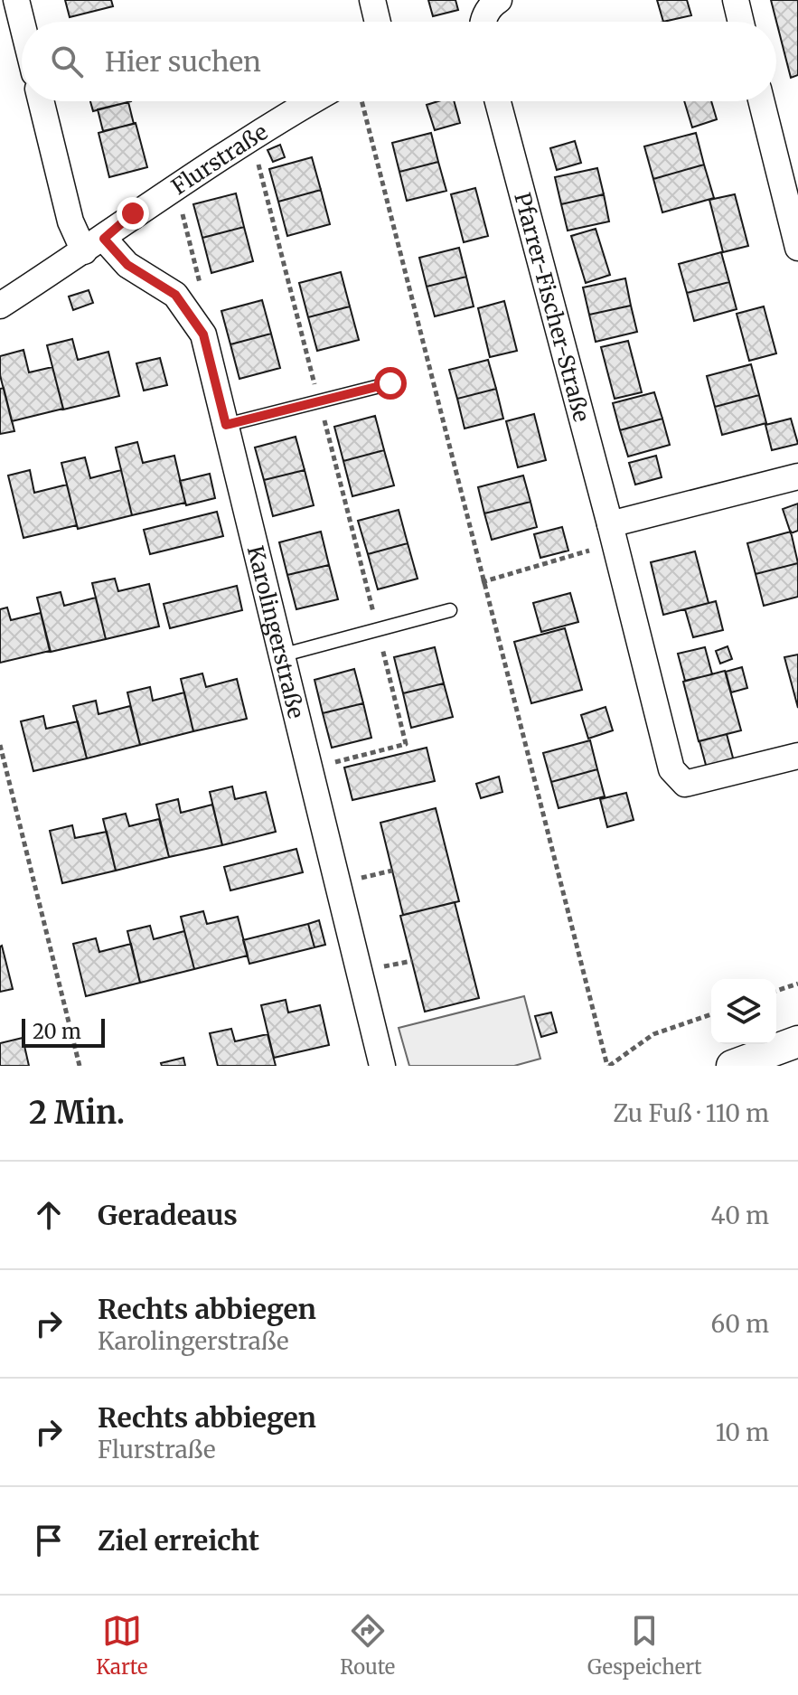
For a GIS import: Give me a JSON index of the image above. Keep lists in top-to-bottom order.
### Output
{
  "streets": {
    "street": ["Flurstraße", "Pfarrer-Fischer-Straße", "Karolingerstraße"]
  },
  "crossings": [
    ["Flurstraße", "Karolingerstraße"]
  ],
  "scale_bar": "20 m",
  "page": {
    "search": "Hier suchen",
    "scale": "20 m",
    "heading": ["2 Min.", "Zu Fuß · 110 m"],
    "list": [
      ["Geradeaus", "40 m"],
      ["Rechts abbiegen", "Karolingerstraße", "60 m"],
      ["Rechts abbiegen", "Flurstraße", "10 m"],
      "Ziel erreicht"
    ],
    "nav": ["Karte", "Route", "Gespeichert"]
  }
}
